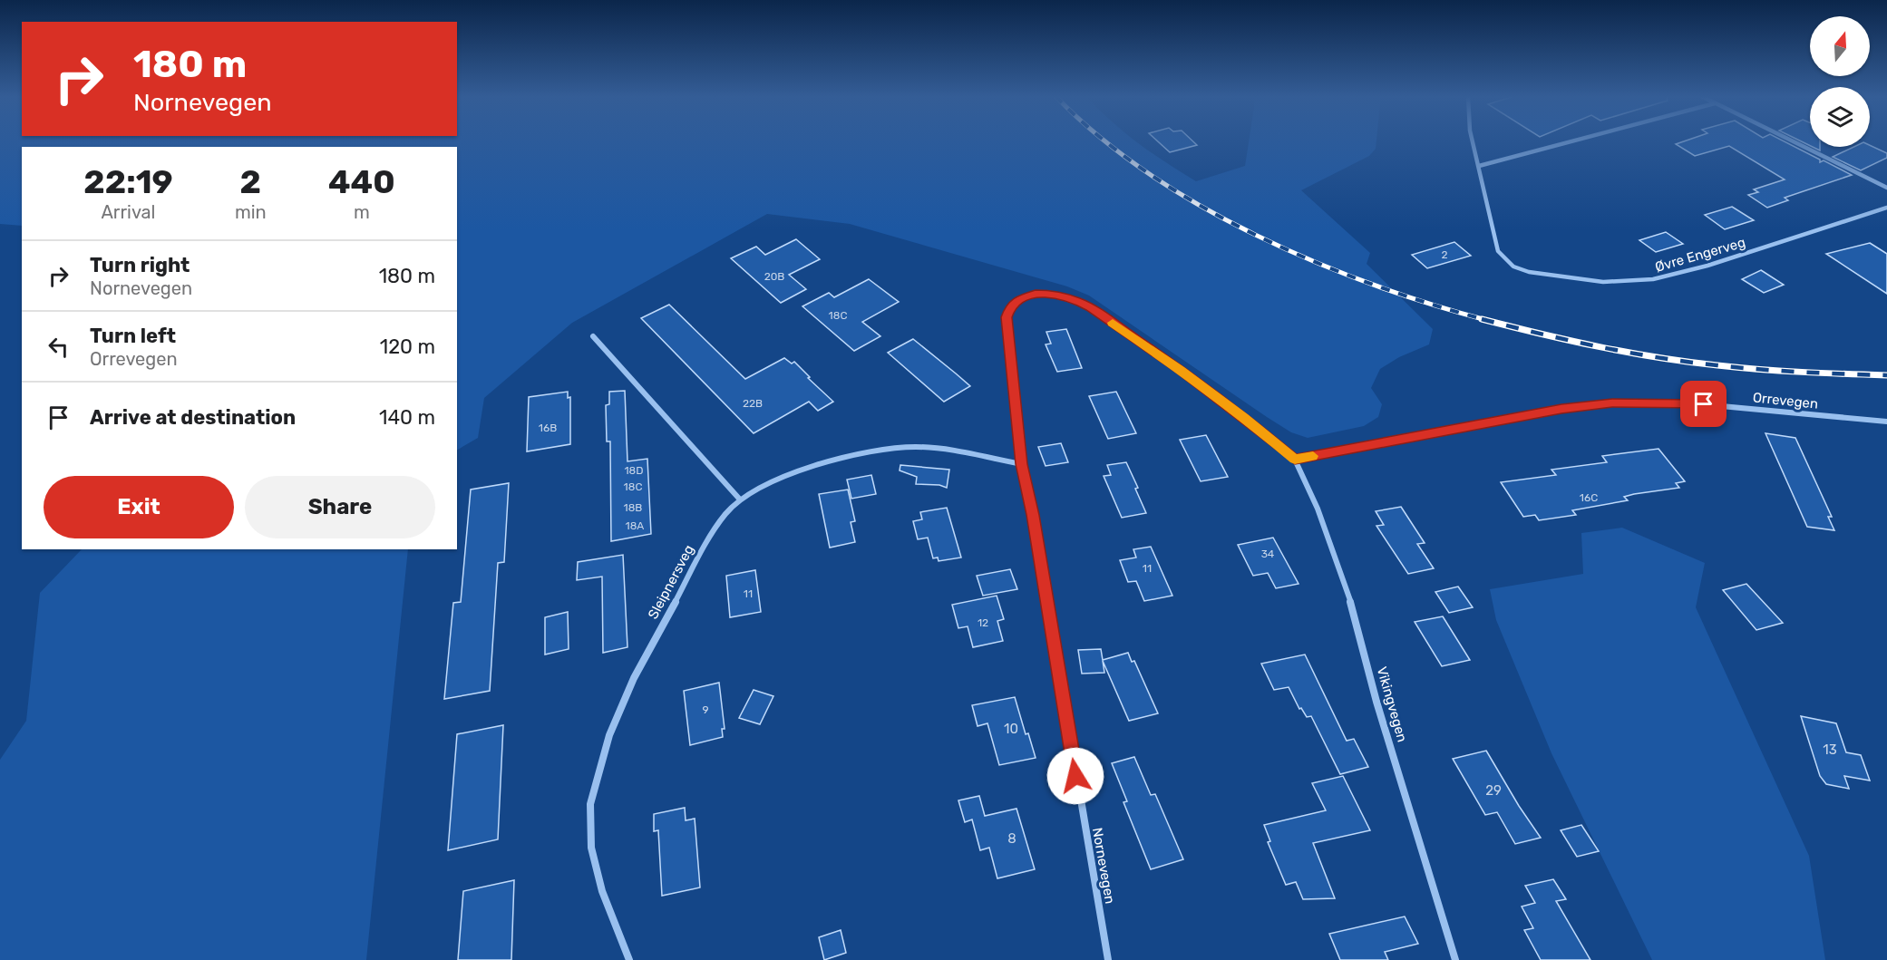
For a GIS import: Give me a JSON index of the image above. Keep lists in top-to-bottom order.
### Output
{
  "streets": {
    "street": [
      "Øvre Engerveg",
      "Orrevegen",
      "Sleipnersveg",
      "Vikingvegen",
      "Nornevegen"
    ]
  },
  "crossings": [
    ["Orrevegen", "Vikingvegen"],
    ["Orrevegen", "Nornevegen"],
    ["Sleipnersveg", "Nornevegen"],
    ["Vikingvegen", "Nornevegen"]
  ],
  "house_numbers": [
    "2",
    "20B",
    "18C",
    "22B",
    "16B",
    "18D",
    "18C",
    "16C",
    "18B",
    "18A",
    "34",
    "11",
    "11",
    "12",
    "9",
    "10",
    "13",
    "29",
    "8"
  ],
  "north": "top",
  "page": {
    "turn": ["180 m", "Nornevegen"],
    "eta": [
      "22:19",
      "Arrival",
      "2",
      "min",
      "440",
      "m"
    ],
    "list": [
      {
        "name": "Turn right",
        "note": "Nornevegen",
        "value": "180 m"
      },
      {
        "name": "Turn left",
        "note": "Orrevegen",
        "value": "120 m"
      },
      {
        "name": "Arrive at destination",
        "value": "140 m"
      }
    ],
    "buttons": ["Exit", "Share"]
  }
}
